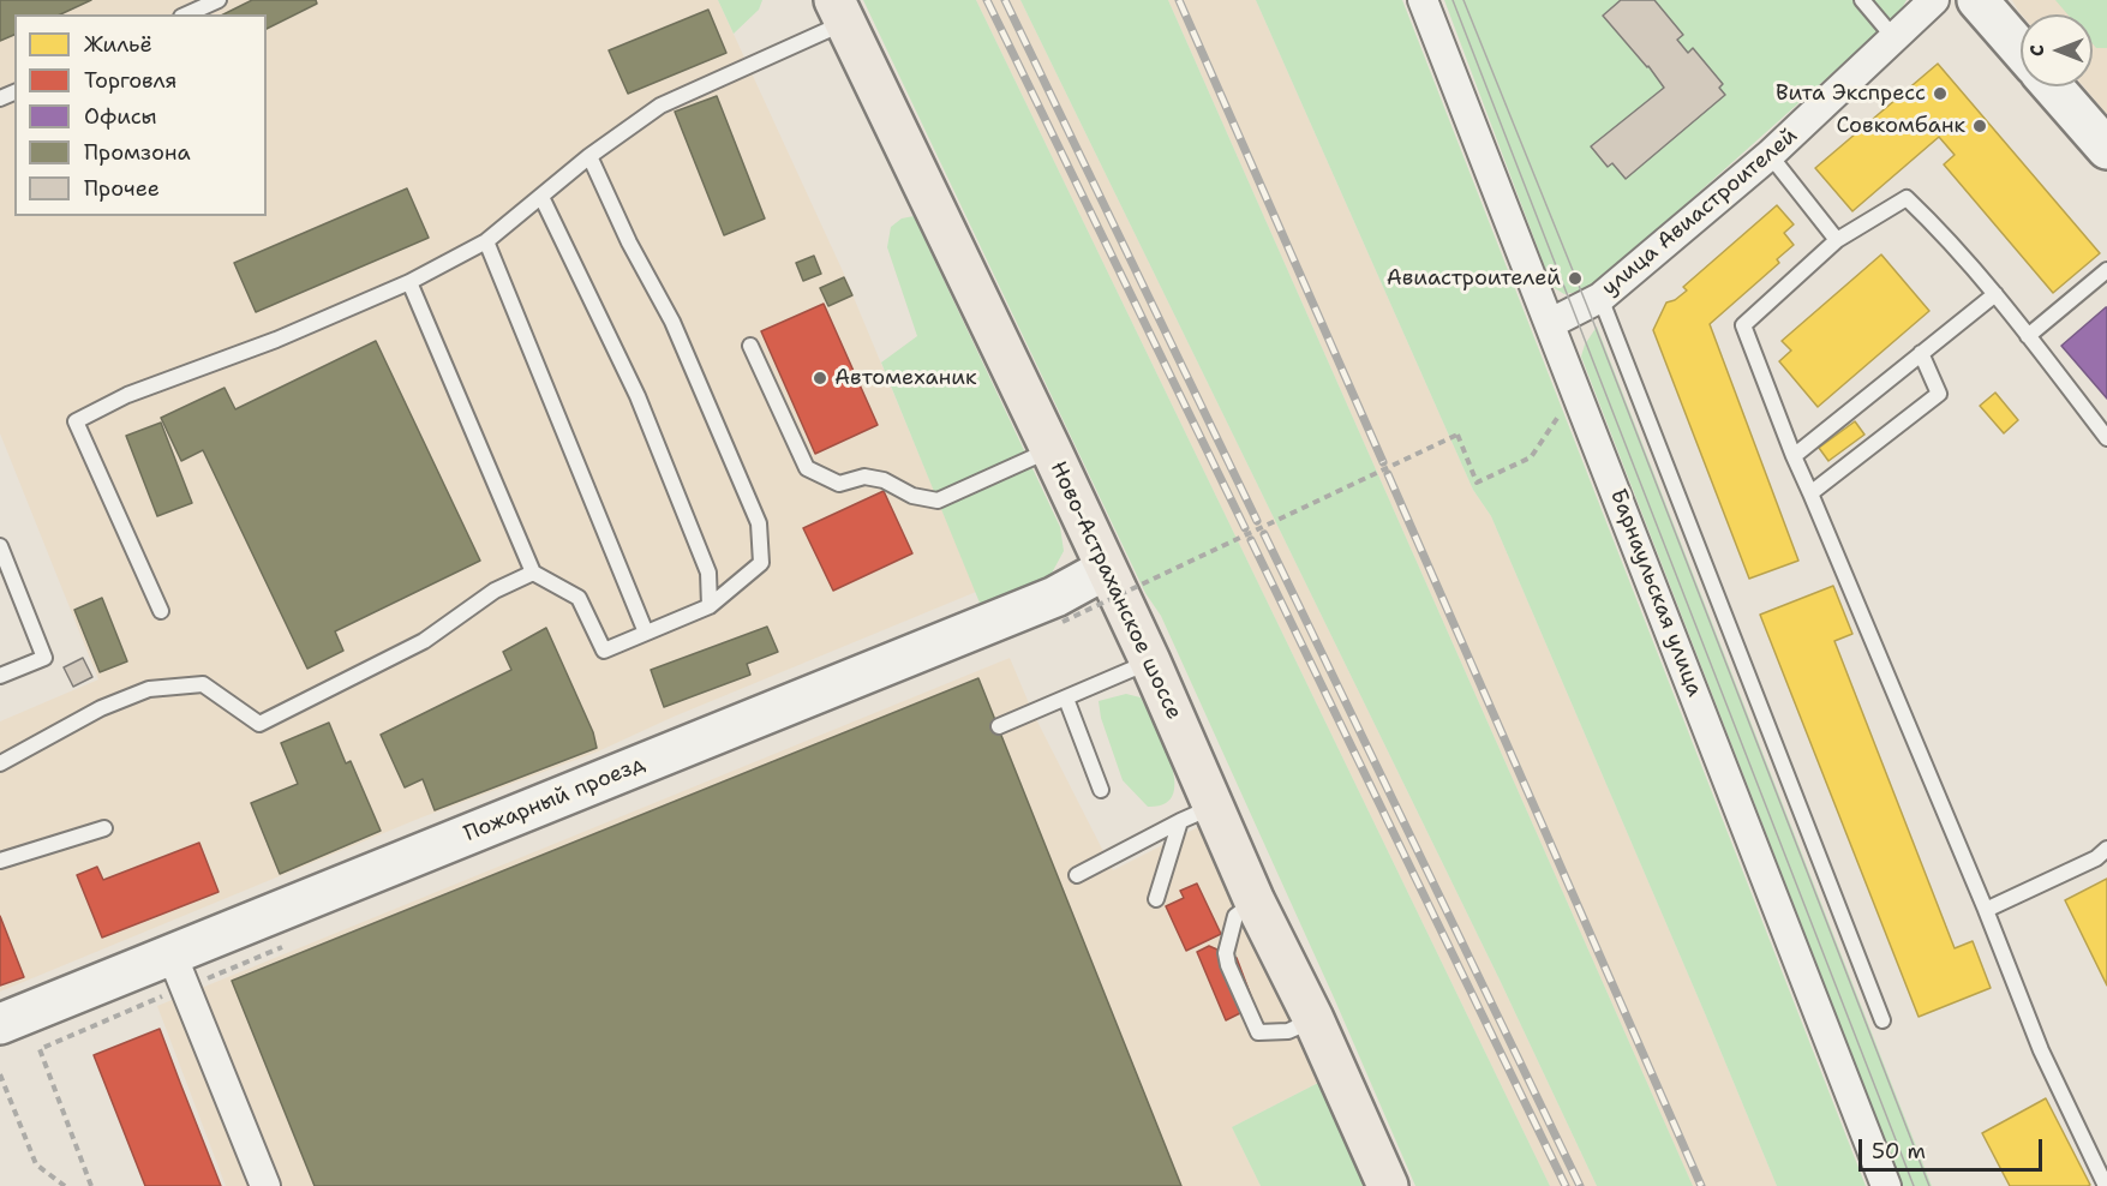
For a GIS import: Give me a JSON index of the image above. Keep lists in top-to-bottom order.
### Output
{
  "streets": {
    "main road": ["Ново-Астраханское шоссе"],
    "street": ["улица Авиастроителей", "Барнаульская улица", "Пожарный проезд"]
  },
  "crossings": [
    ["улица Авиастроителей", "Барнаульская улица"],
    ["Ново-Астраханское шоссе", "Пожарный проезд"]
  ],
  "places": [
    "Вита Экспресс",
    "Совкомбанк",
    "Авиастроителей",
    "Автомеханик"
  ],
  "legend": [
    "Жильё",
    "Торговля",
    "Офисы",
    "Промзона",
    "Прочее"
  ],
  "scale_bar": "50 m",
  "north": "left"
}
